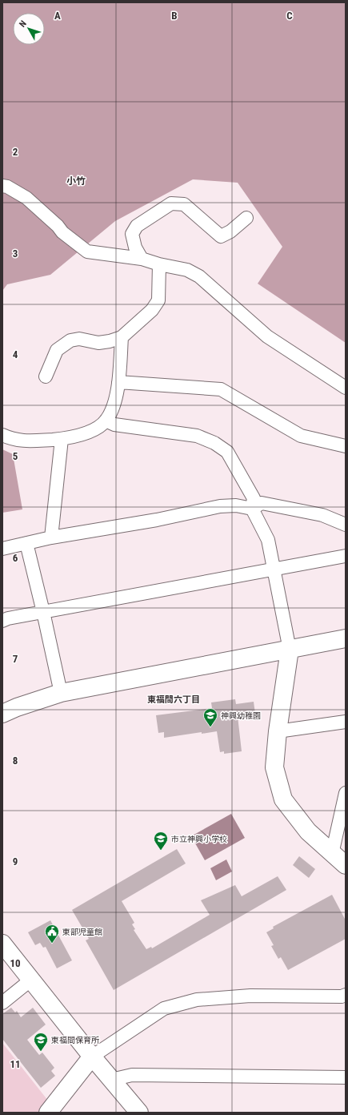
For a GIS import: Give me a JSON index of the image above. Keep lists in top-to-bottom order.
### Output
{
  "districts": ["小竹", "東福間六丁目"],
  "places": {
    "school or university": ["神興幼稚園", "市立神興小学校", "東福間保育所"],
    "public building": ["東部児童館"]
  },
  "north": "top left",
  "grid": {
    "columns": ["A", "B", "C"],
    "rows": [
      "2",
      "3",
      "4",
      "5",
      "6",
      "7",
      "8",
      "9",
      "10",
      "11"
    ]
  }
}
